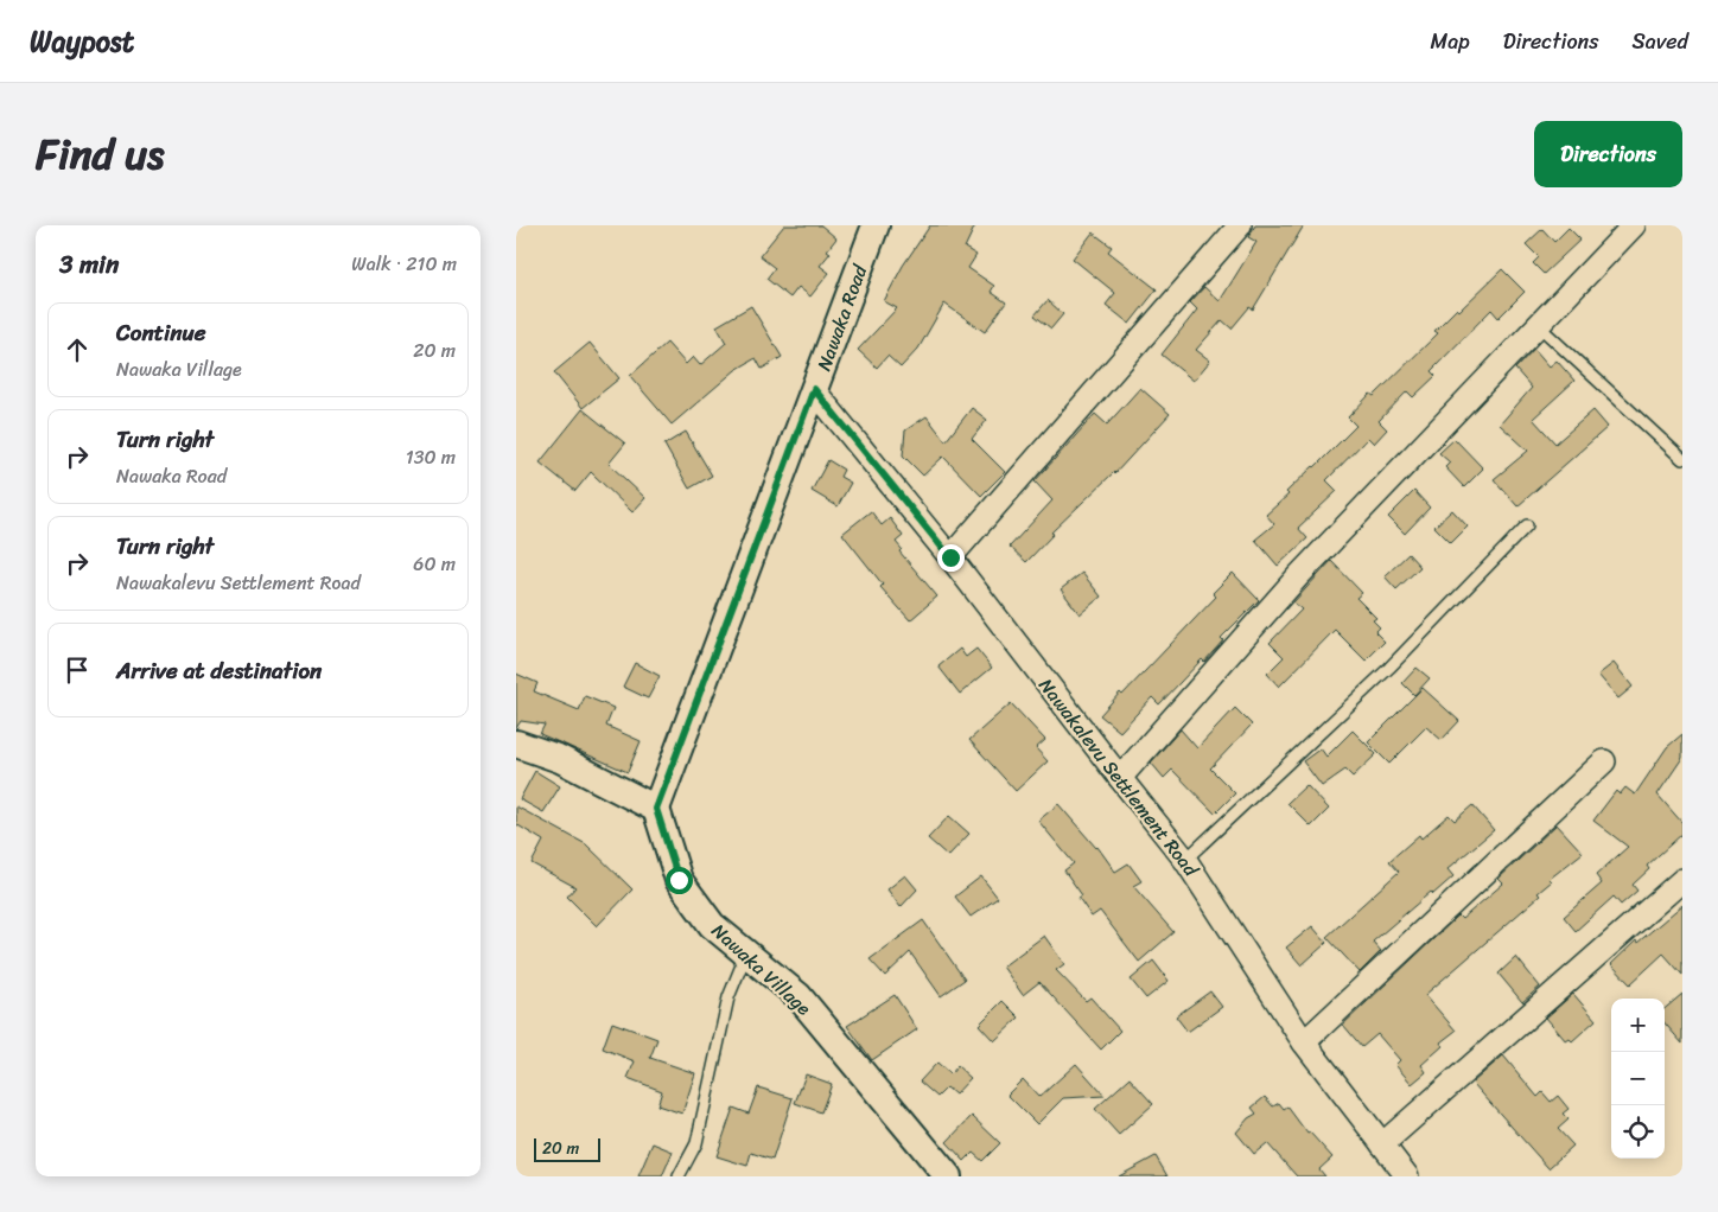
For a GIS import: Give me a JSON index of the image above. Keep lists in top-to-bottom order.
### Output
{
  "streets": {
    "street": ["Nawaka Road", "Nawakalevu Settlement Road", "Nawaka Village"]
  },
  "crossings": [
    ["Nawaka Road", "Nawakalevu Settlement Road"],
    ["Nawaka Road", "Nawaka Village"]
  ],
  "scale_bar": "20 m",
  "page": {
    "header": "Waypost",
    "nav": ["Map", "Directions", "Saved"],
    "title": "Find us",
    "buttons": "Directions",
    "heading": ["3 min", "Walk · 210 m"],
    "list": [
      ["Continue", "Nawaka Village", "20 m"],
      ["Turn right", "Nawaka Road", "130 m"],
      ["Turn right", "Nawakalevu Settlement Road", "60 m"],
      "Arrive at destination"
    ],
    "map_buttons": ["+", "−"],
    "scale": "20 m"
  }
}
